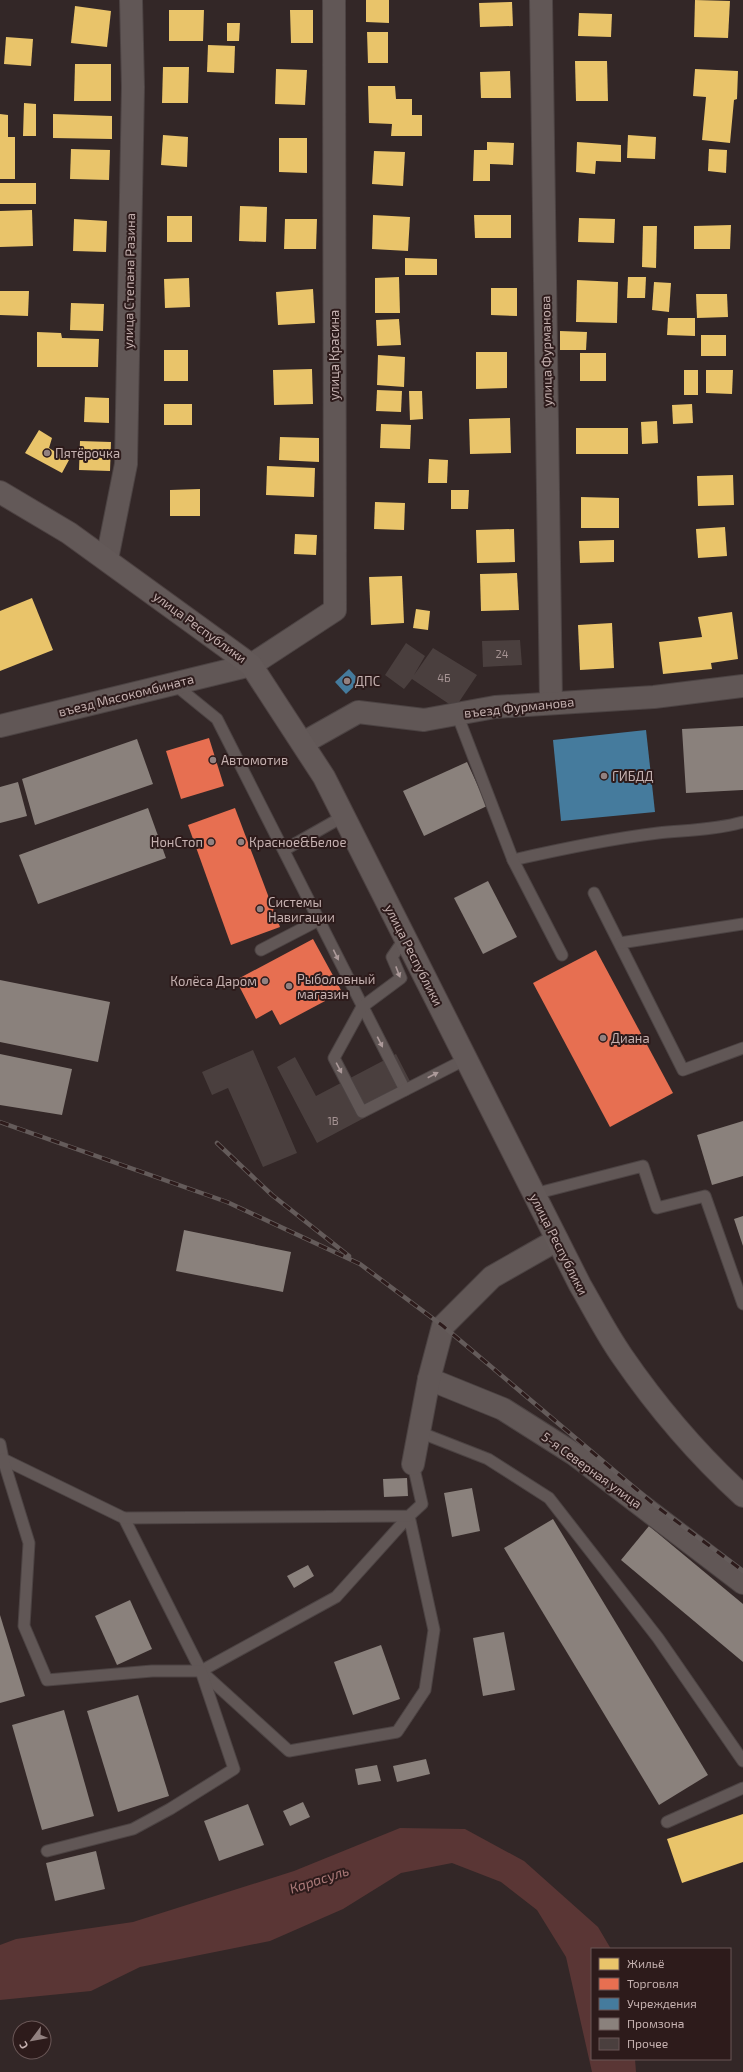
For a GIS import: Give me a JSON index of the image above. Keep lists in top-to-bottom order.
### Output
{
  "streets": {
    "main road": ["улица Республики"],
    "street": [
      "улица Степана Разина",
      "улица Фурманова",
      "улица Красина",
      "въезд Мясокомбината",
      "въезд Фурманова",
      "5-я Северная улица"
    ]
  },
  "crossings": [
    ["улица Степана Разина", "улица Республики"],
    ["улица Фурманова", "въезд Фурманова"],
    ["улица Красина", "улица Республики"],
    ["улица Красина", "въезд Мясокомбината"],
    ["улица Республики", "въезд Мясокомбината"],
    ["улица Республики", "въезд Фурманова"]
  ],
  "water": ["Карасуль"],
  "places": [
    "Пятёрочка",
    "ДПС",
    "Автомотив",
    "ГИБДД",
    "НонСтоп",
    "Красное&Белое",
    "Системы Навигации",
    "Колёса Даром",
    "Рыболовный магазин",
    "Диана"
  ],
  "house_numbers": ["24", "4Б", "1В"],
  "legend": [
    "Жильё",
    "Торговля",
    "Учреждения",
    "Промзона",
    "Прочее"
  ],
  "north": "bottom left"
}
